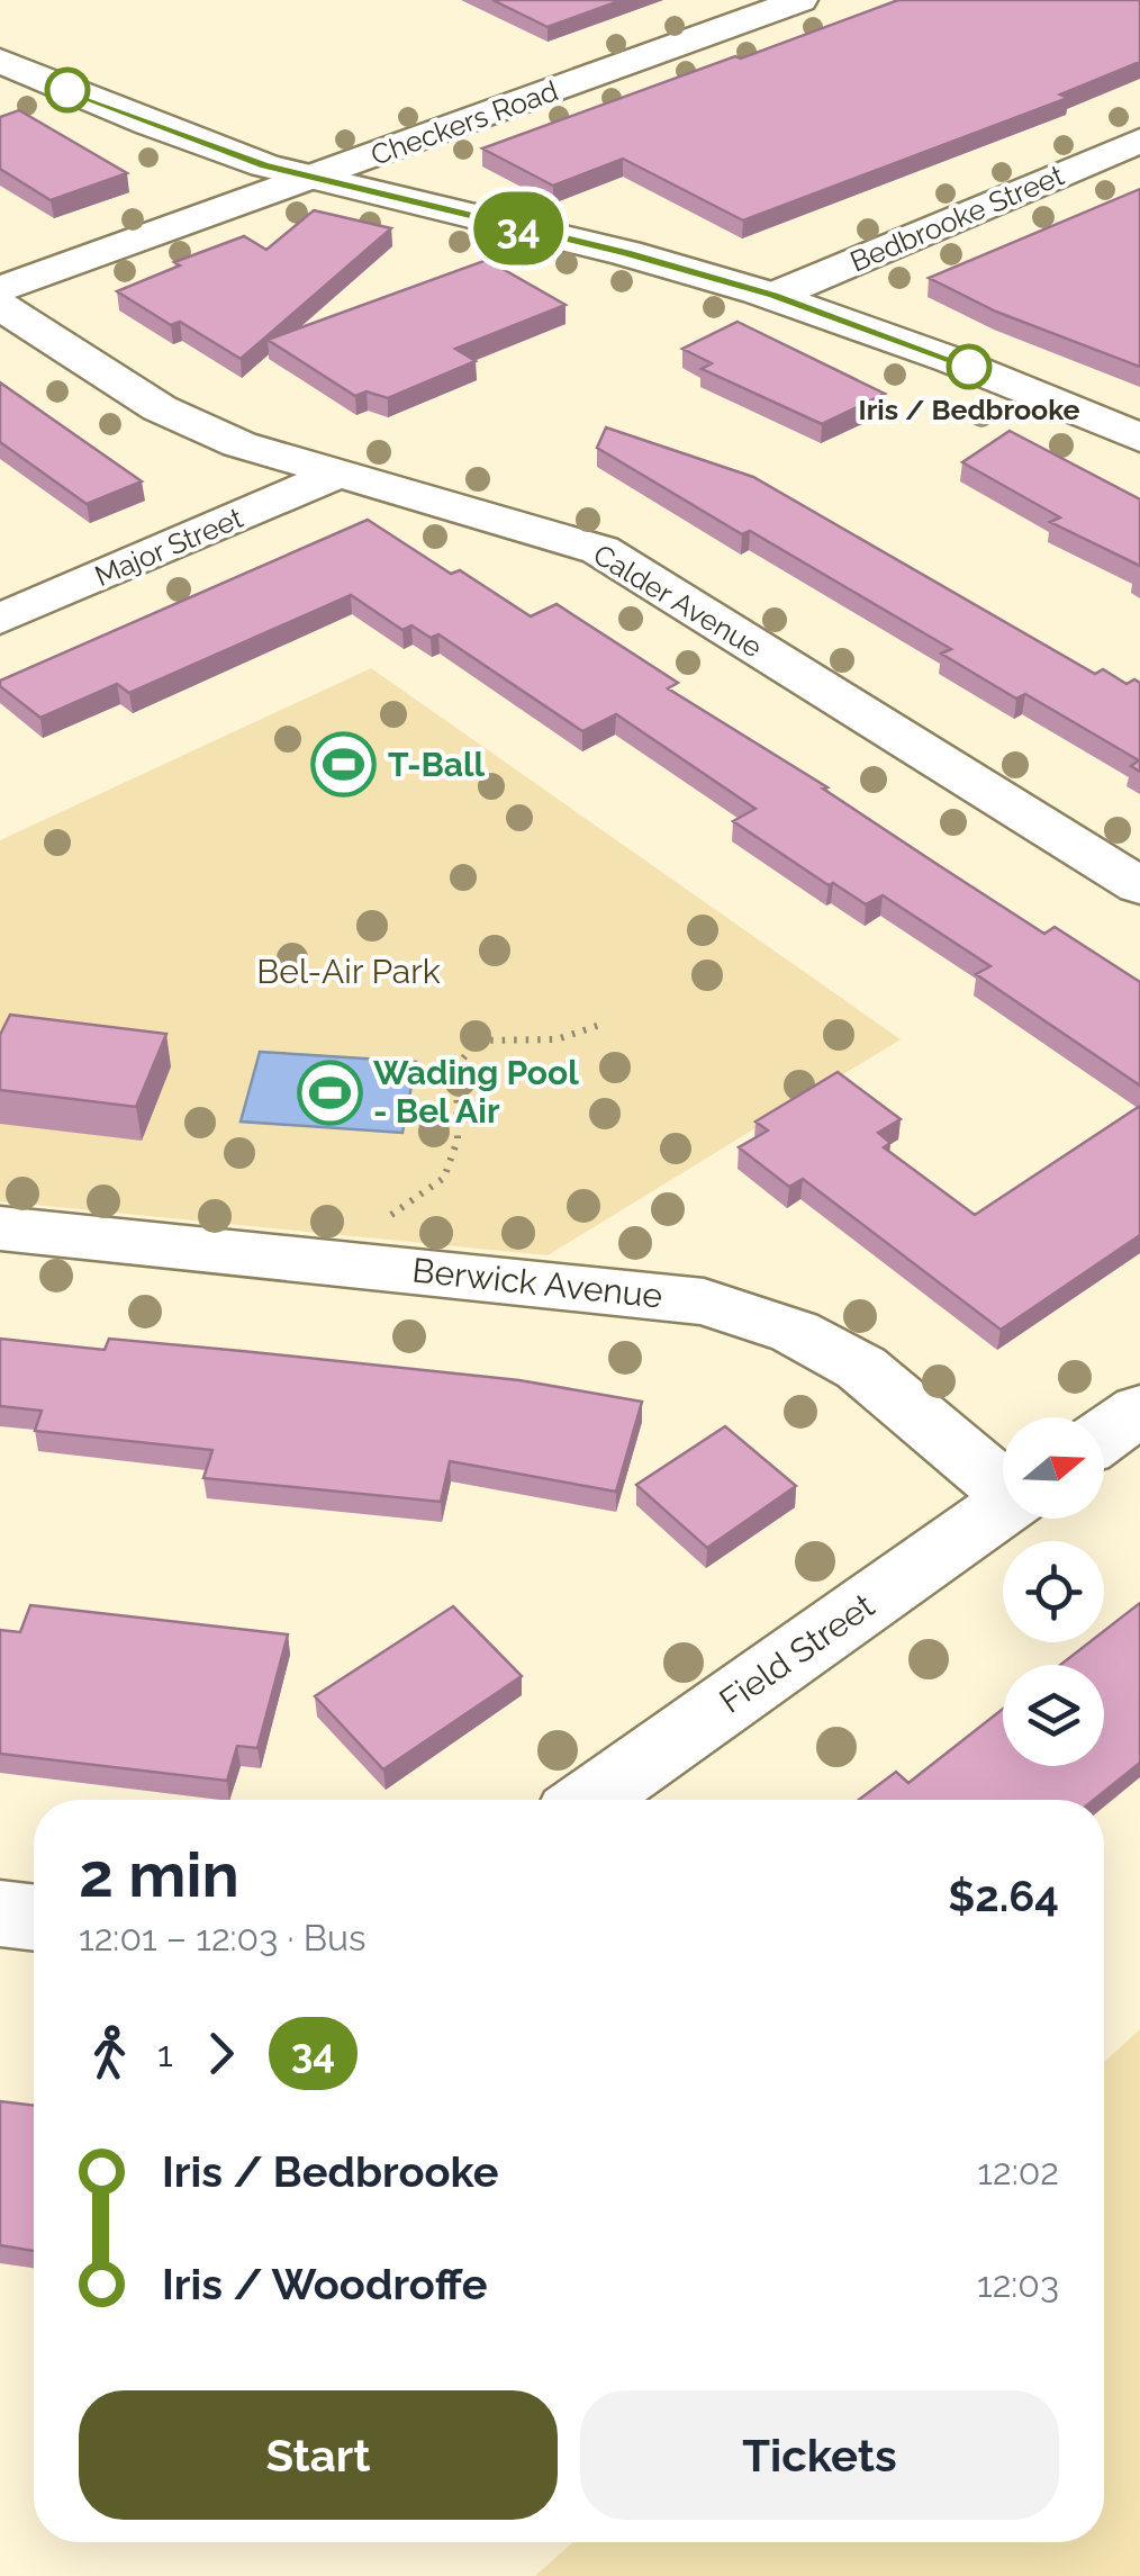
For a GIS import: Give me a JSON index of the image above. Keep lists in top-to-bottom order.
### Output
{
  "streets": {
    "street": [
      "Checkers Road",
      "Bedbrooke Street",
      "Major Street",
      "Calder Avenue",
      "Berwick Avenue",
      "Field Street"
    ]
  },
  "crossings": [
    ["Major Street", "Calder Avenue"]
  ],
  "parks": ["Bel-Air Park"],
  "places": {
    "other": ["Iris / Bedbrooke"],
    "sports": ["T-Ball", "Wading Pool - Bel Air"]
  },
  "lines": ["bus line 34"],
  "north": "right",
  "page": {
    "on_map": "34",
    "heading": ["2 min", "12:01 – 12:03 · Bus", "$2.64"],
    "legs": ["1", "34"],
    "list": [
      {
        "name": "Iris / Bedbrooke",
        "value": "12:02"
      },
      {
        "name": "Iris / Woodroffe",
        "value": "12:03"
      }
    ],
    "buttons": ["Start", "Tickets"]
  }
}
